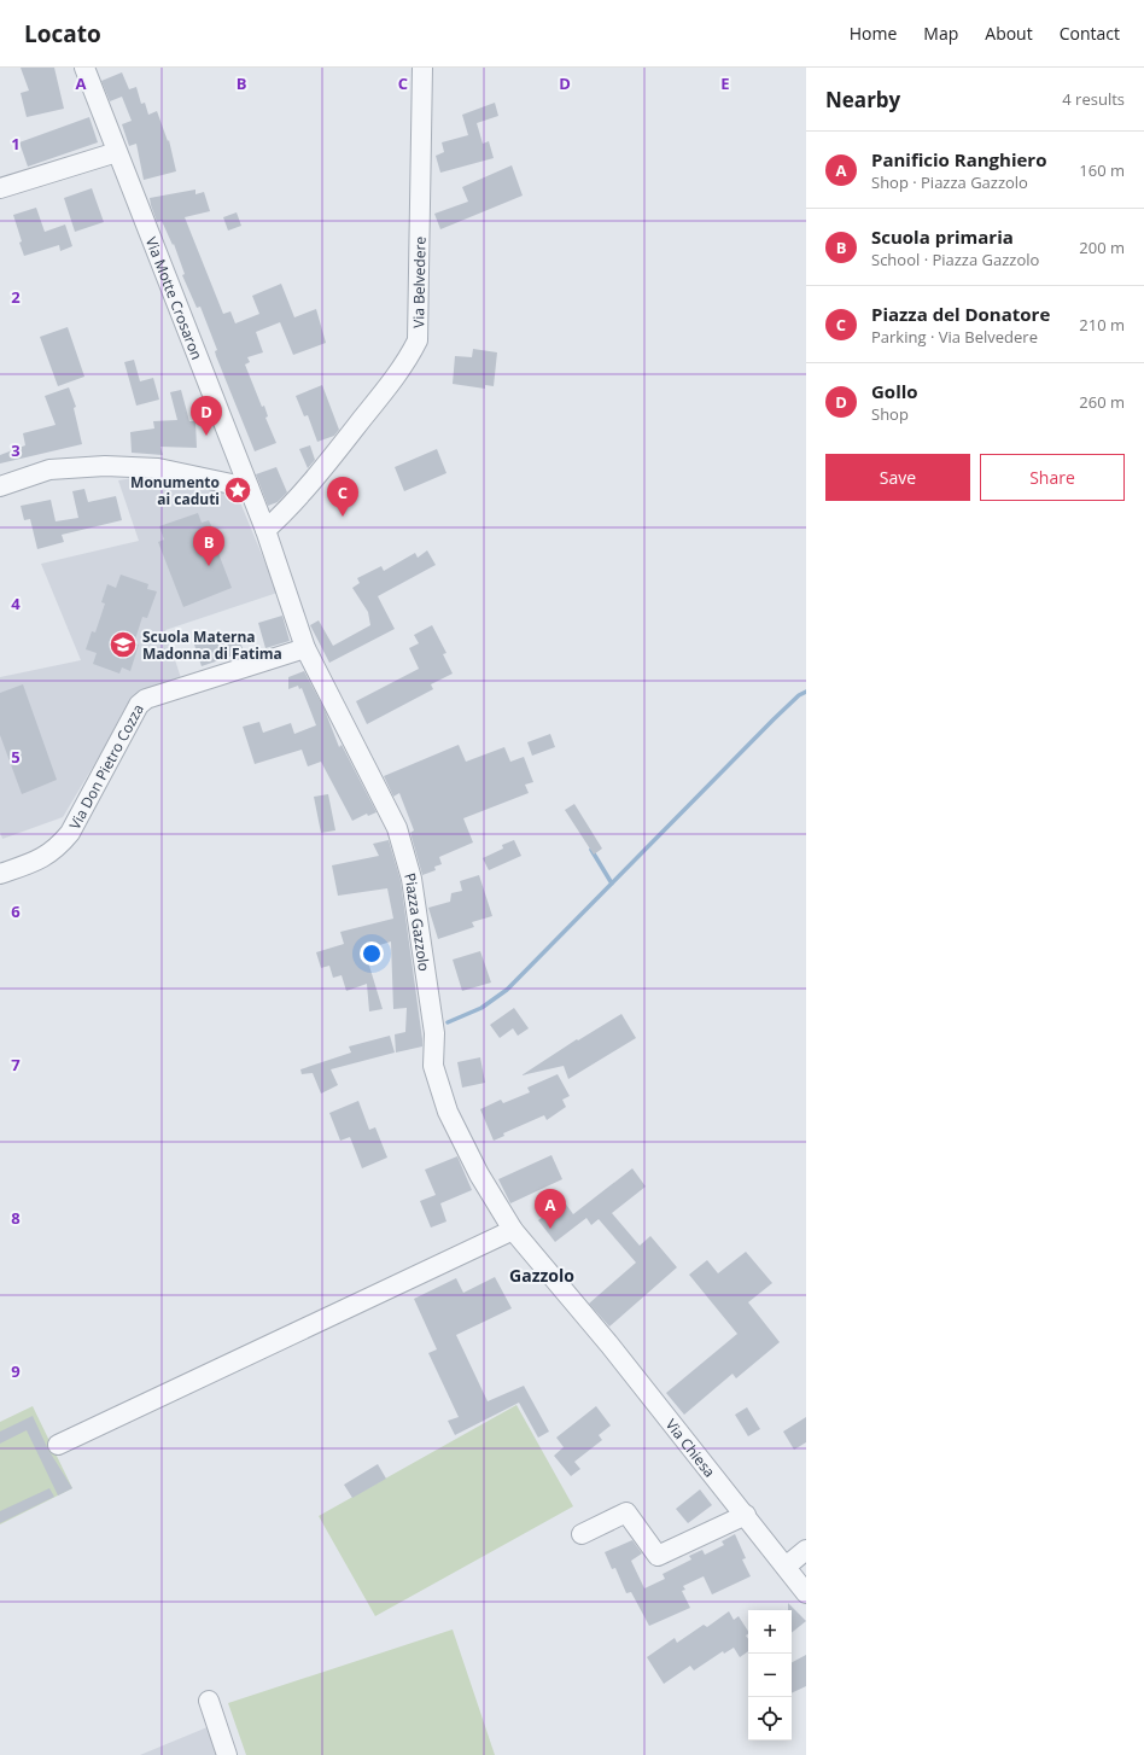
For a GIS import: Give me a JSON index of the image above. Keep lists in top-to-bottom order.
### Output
{
  "streets": {
    "street": [
      "Via Belvedere",
      "Via Motte Crosaron",
      "Via Don Pietro Cozza",
      "Piazza Gazzolo",
      "Via Chiesa"
    ]
  },
  "crossings": [
    ["Via Belvedere", "Via Motte Crosaron"],
    ["Via Belvedere", "Piazza Gazzolo"],
    ["Via Motte Crosaron", "Piazza Gazzolo"],
    ["Via Don Pietro Cozza", "Piazza Gazzolo"],
    ["Piazza Gazzolo", "Via Chiesa"]
  ],
  "districts": ["Gazzolo"],
  "places": {
    "place": ["Monumento ai caduti"],
    "school or university": ["Scuola Materna Madonna di Fatima"]
  },
  "page": {
    "header": "Locato",
    "nav": [
      "Home",
      "Map",
      "About",
      "Contact"
    ],
    "heading": ["Nearby", "4 results"],
    "list": [
      {
        "mark": "A",
        "name": "Panificio Ranghiero",
        "note": "Shop · Piazza Gazzolo",
        "value": "160 m"
      },
      {
        "mark": "B",
        "name": "Scuola primaria",
        "note": "School · Piazza Gazzolo",
        "value": "200 m"
      },
      {
        "mark": "C",
        "name": "Piazza del Donatore",
        "note": "Parking · Via Belvedere",
        "value": "210 m"
      },
      {
        "mark": "D",
        "name": "Gollo",
        "note": "Shop",
        "value": "260 m"
      }
    ],
    "pins": [
      "D",
      "C",
      "B",
      "A"
    ],
    "buttons": ["Save", "Share"],
    "map_buttons": ["+", "−"]
  },
  "grid": {
    "columns": [
      "A",
      "B",
      "C",
      "D",
      "E"
    ],
    "rows": [
      "1",
      "2",
      "3",
      "4",
      "5",
      "6",
      "7",
      "8",
      "9"
    ]
  }
}
